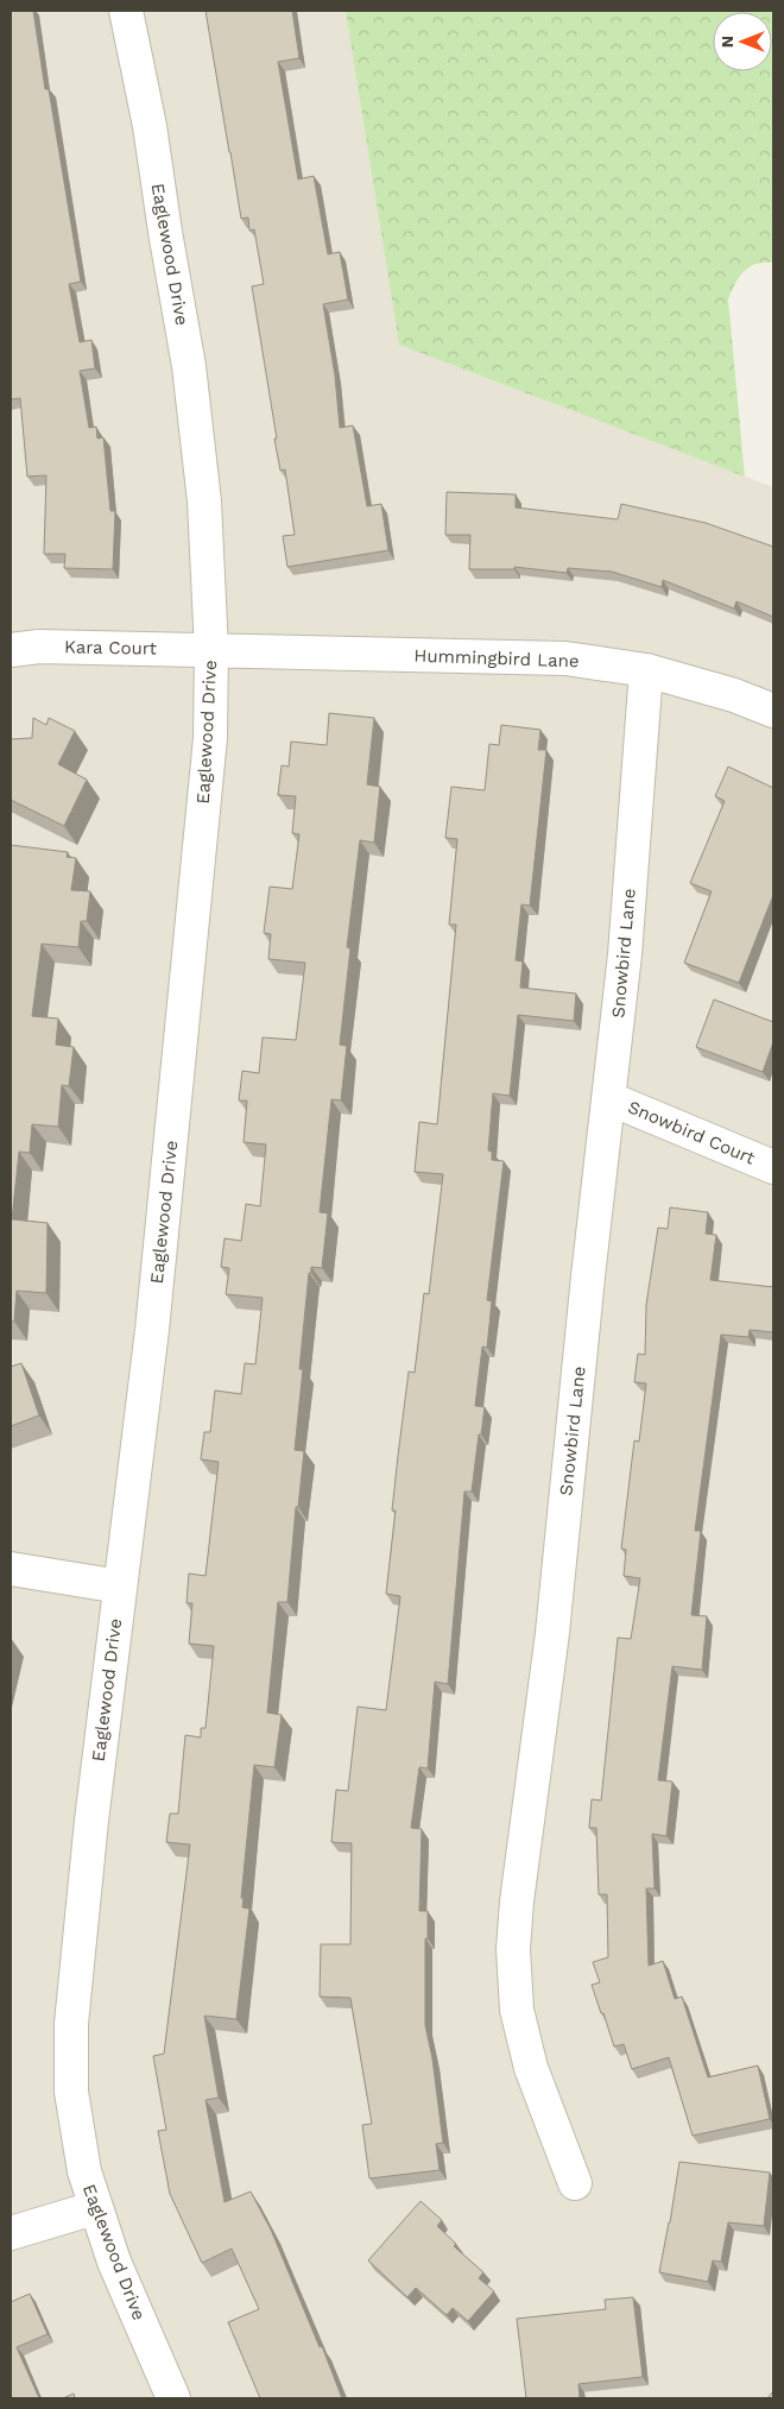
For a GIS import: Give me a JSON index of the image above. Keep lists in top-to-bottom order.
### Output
{
  "streets": {
    "street": [
      "Eaglewood Drive",
      "Kara Court",
      "Hummingbird Lane",
      "Snowbird Lane",
      "Snowbird Court"
    ]
  },
  "crossings": [
    ["Eaglewood Drive", "Kara Court"],
    ["Eaglewood Drive", "Hummingbird Lane"],
    ["Kara Court", "Hummingbird Lane"],
    ["Hummingbird Lane", "Snowbird Lane"],
    ["Snowbird Lane", "Snowbird Court"]
  ],
  "north": "left"
}
